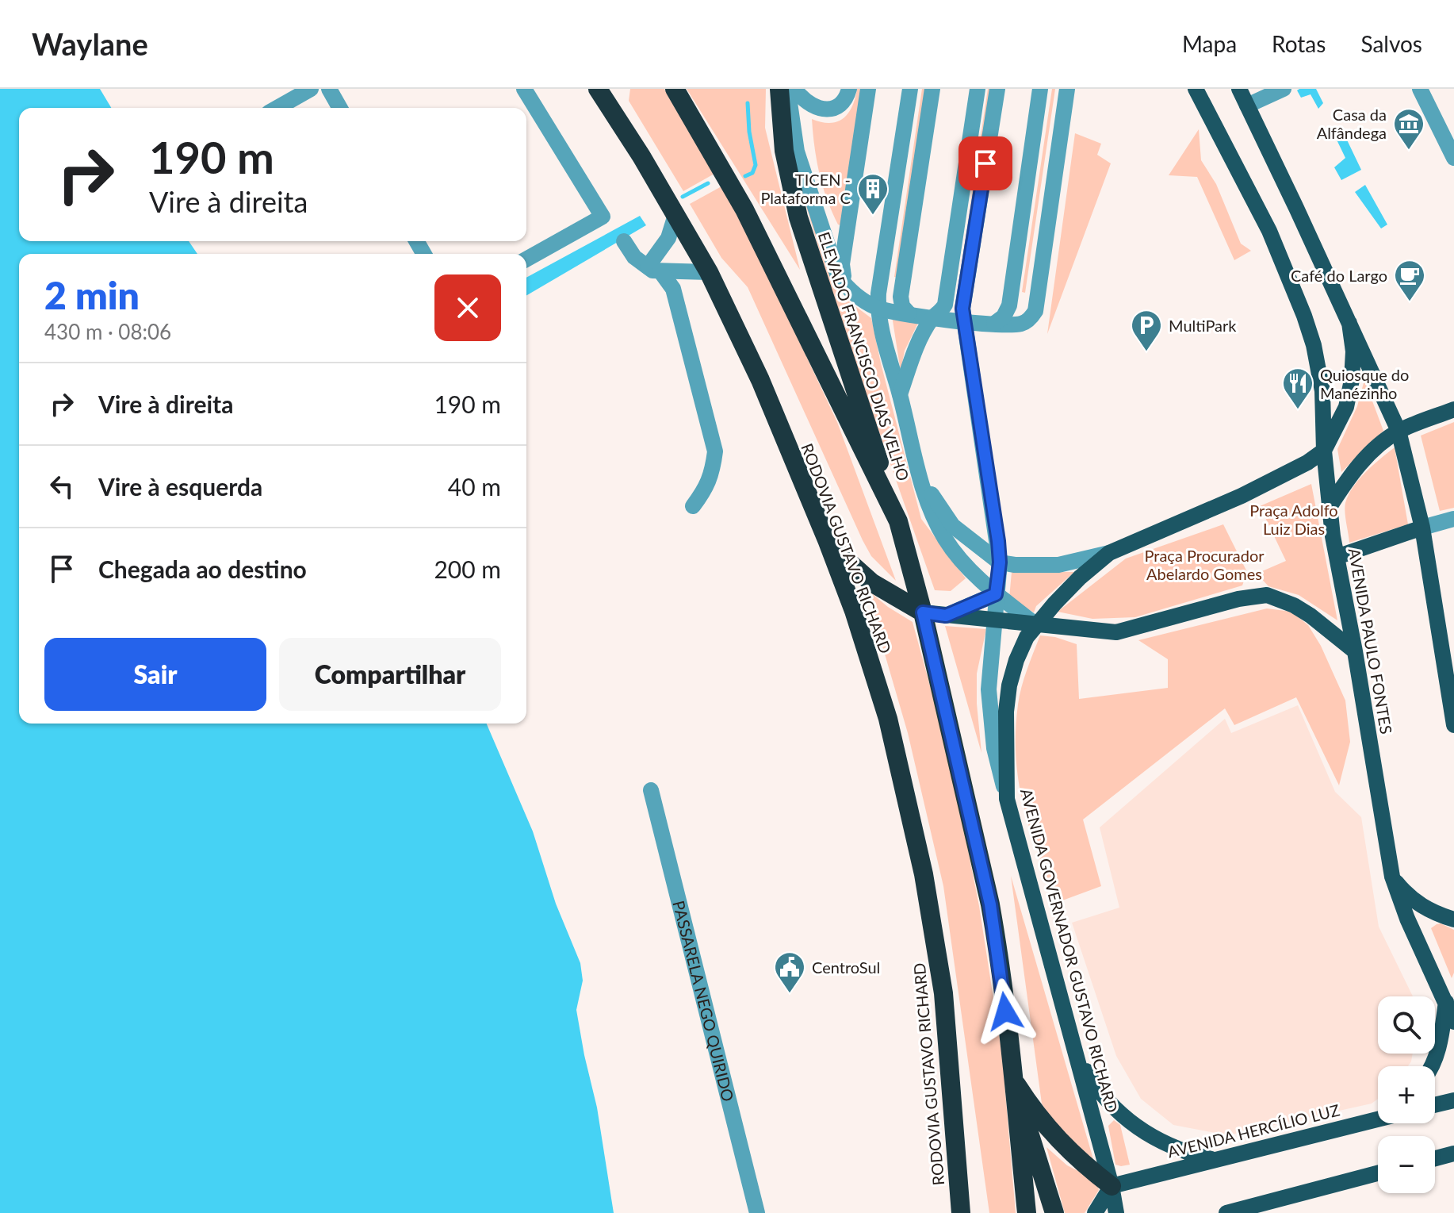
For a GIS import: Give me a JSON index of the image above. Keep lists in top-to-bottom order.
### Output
{
  "streets": {
    "highway": ["ELEVADO FRANCISCO DIAS VELHO", "RODOVIA GUSTAVO RICHARD"],
    "main road": ["AVENIDA PAULO FONTES", "AVENIDA GOVERNADOR GUSTAVO RICHARD", "AVENIDA HERCÍLIO LUZ"],
    "street": ["PASSARELA NEGO QUIRIDO"]
  },
  "crossings": [
    ["AVENIDA PAULO FONTES", "AVENIDA GOVERNADOR GUSTAVO RICHARD"],
    ["AVENIDA GOVERNADOR GUSTAVO RICHARD", "AVENIDA HERCÍLIO LUZ"]
  ],
  "parks": ["Praça Adolfo Luiz Dias", "Praça Procurador Abelardo Gomes"],
  "places": {
    "museum": ["Casa da Alfândega"],
    "building": ["TICEN - Plataforma C"],
    "cafe": ["Café do Largo"],
    "parking": ["MultiPark"],
    "restaurant": ["Quiosque do Manézinho"],
    "public building": ["CentroSul"]
  },
  "page": {
    "header": "Waylane",
    "nav": ["Mapa", "Rotas", "Salvos"],
    "turn": ["190 m", "Vire à direita"],
    "heading": ["2 min", "430 m · 08:06"],
    "list": [
      {
        "name": "Vire à direita",
        "value": "190 m"
      },
      {
        "name": "Vire à esquerda",
        "value": "40 m"
      },
      {
        "name": "Chegada ao destino",
        "value": "200 m"
      }
    ],
    "buttons": ["Sair", "Compartilhar"],
    "map_buttons": ["+", "−"]
  }
}
